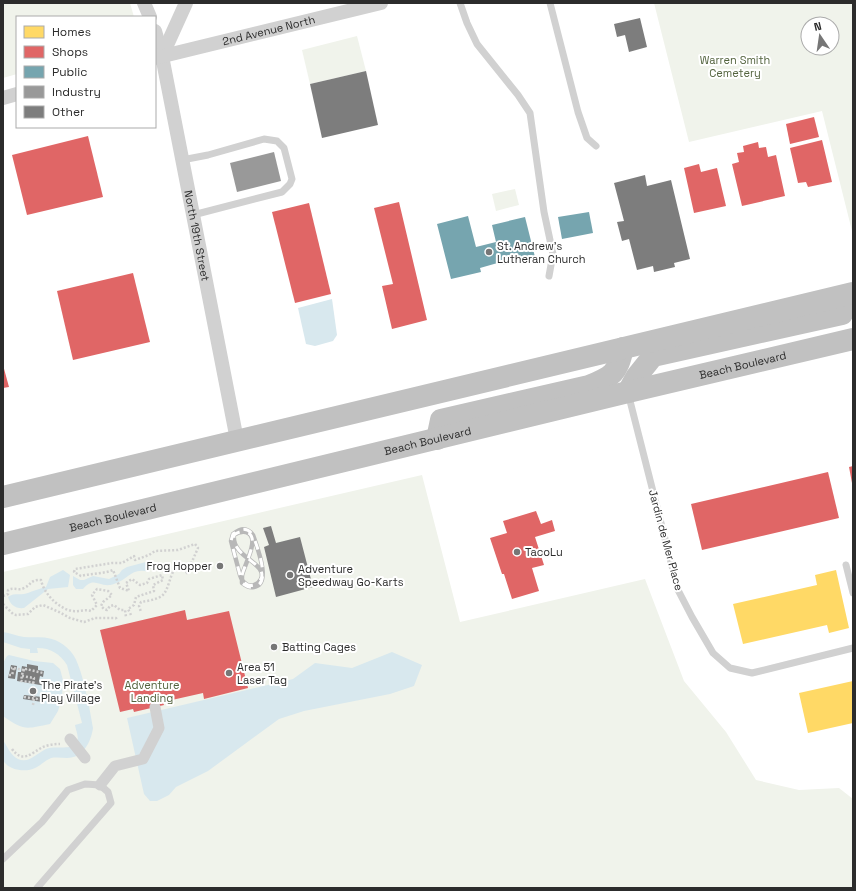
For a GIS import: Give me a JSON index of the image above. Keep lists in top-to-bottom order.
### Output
{
  "streets": {
    "highway": ["Beach Boulevard"],
    "street": ["2nd Avenue North", "North 19th Street"],
    "lane": ["Jardin de Mer Place"]
  },
  "crossings": [
    ["2nd Avenue North", "North 19th Street"],
    ["Beach Boulevard", "Jardin de Mer Place"]
  ],
  "parks": ["Warren Smith Cemetery", "Adventure Landing"],
  "places": [
    "St. Andrew's Lutheran Church",
    "TacoLu",
    "Frog Hopper",
    "Adventure Speedway Go-Karts",
    "Batting Cages",
    "Area 51 Laser Tag",
    "The Pirate's Play Village"
  ],
  "legend": [
    "Homes",
    "Shops",
    "Public",
    "Industry",
    "Other"
  ],
  "north": "top"
}
